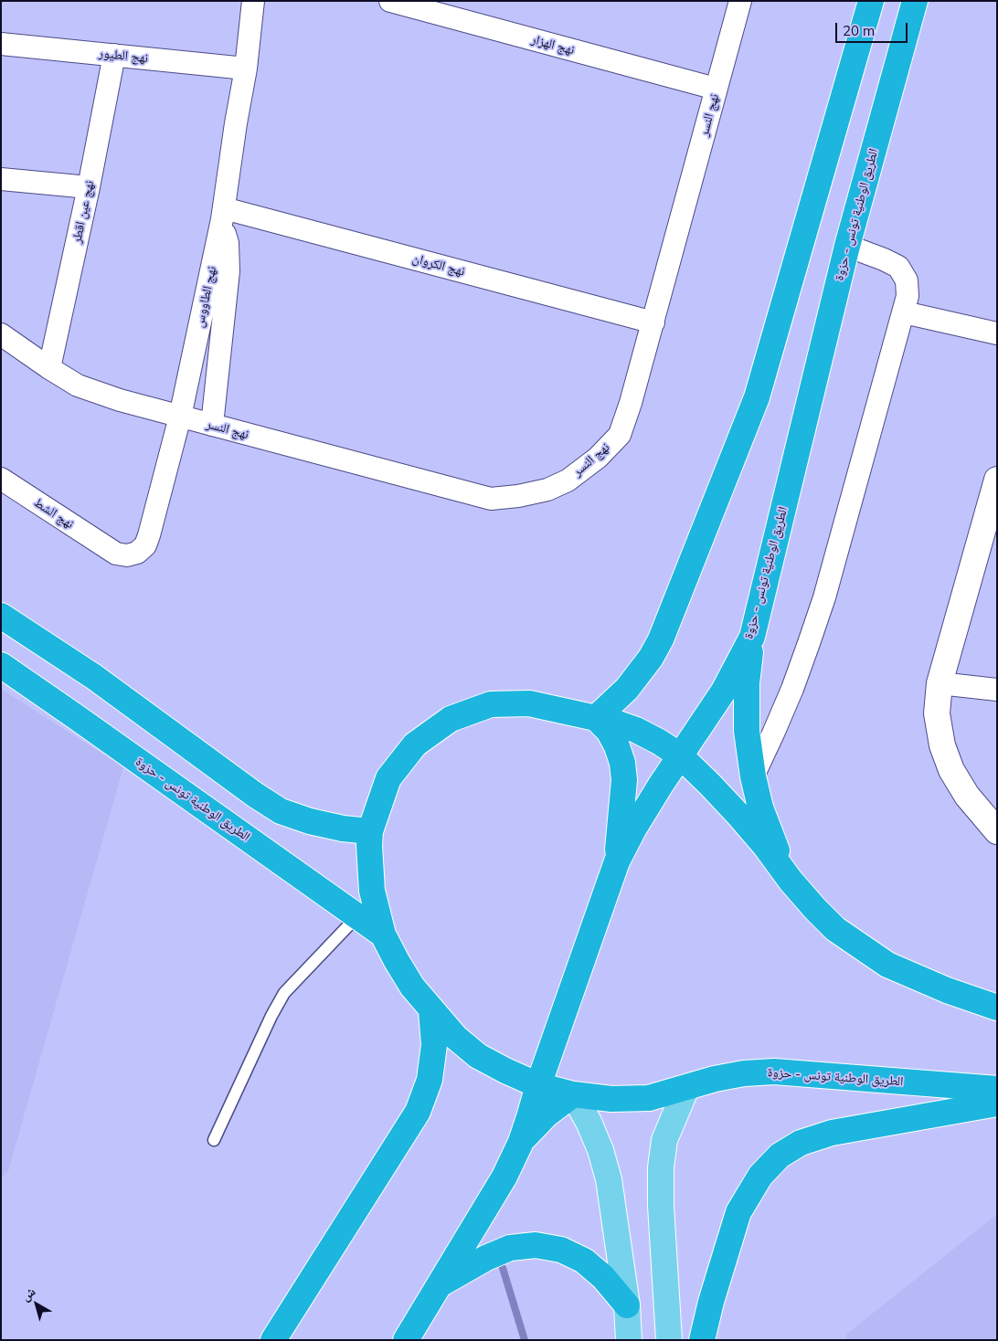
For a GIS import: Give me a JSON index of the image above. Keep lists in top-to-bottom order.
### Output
{
  "streets": {
    "highway": ["الطريق الوطنية تونس - حزوة"],
    "street": [
      "نهج الهزار",
      "نهج الطيور",
      "نهج النسر",
      "نهج عين اقطر",
      "نهج الكروان",
      "نهج الطاووس",
      "نهج الشط"
    ]
  },
  "crossings": [
    ["نهج الهزار", "نهج النسر"],
    ["نهج الطيور", "نهج عين اقطر"],
    ["نهج الطيور", "نهج الطاووس"],
    ["نهج النسر", "نهج عين اقطر"],
    ["نهج النسر", "نهج الكروان"],
    ["نهج النسر", "نهج الطاووس"],
    ["نهج الكروان", "نهج الطاووس"],
    ["نهج الطاووس", "نهج الشط"]
  ],
  "scale_bar": "20 m",
  "north": "top left"
}
